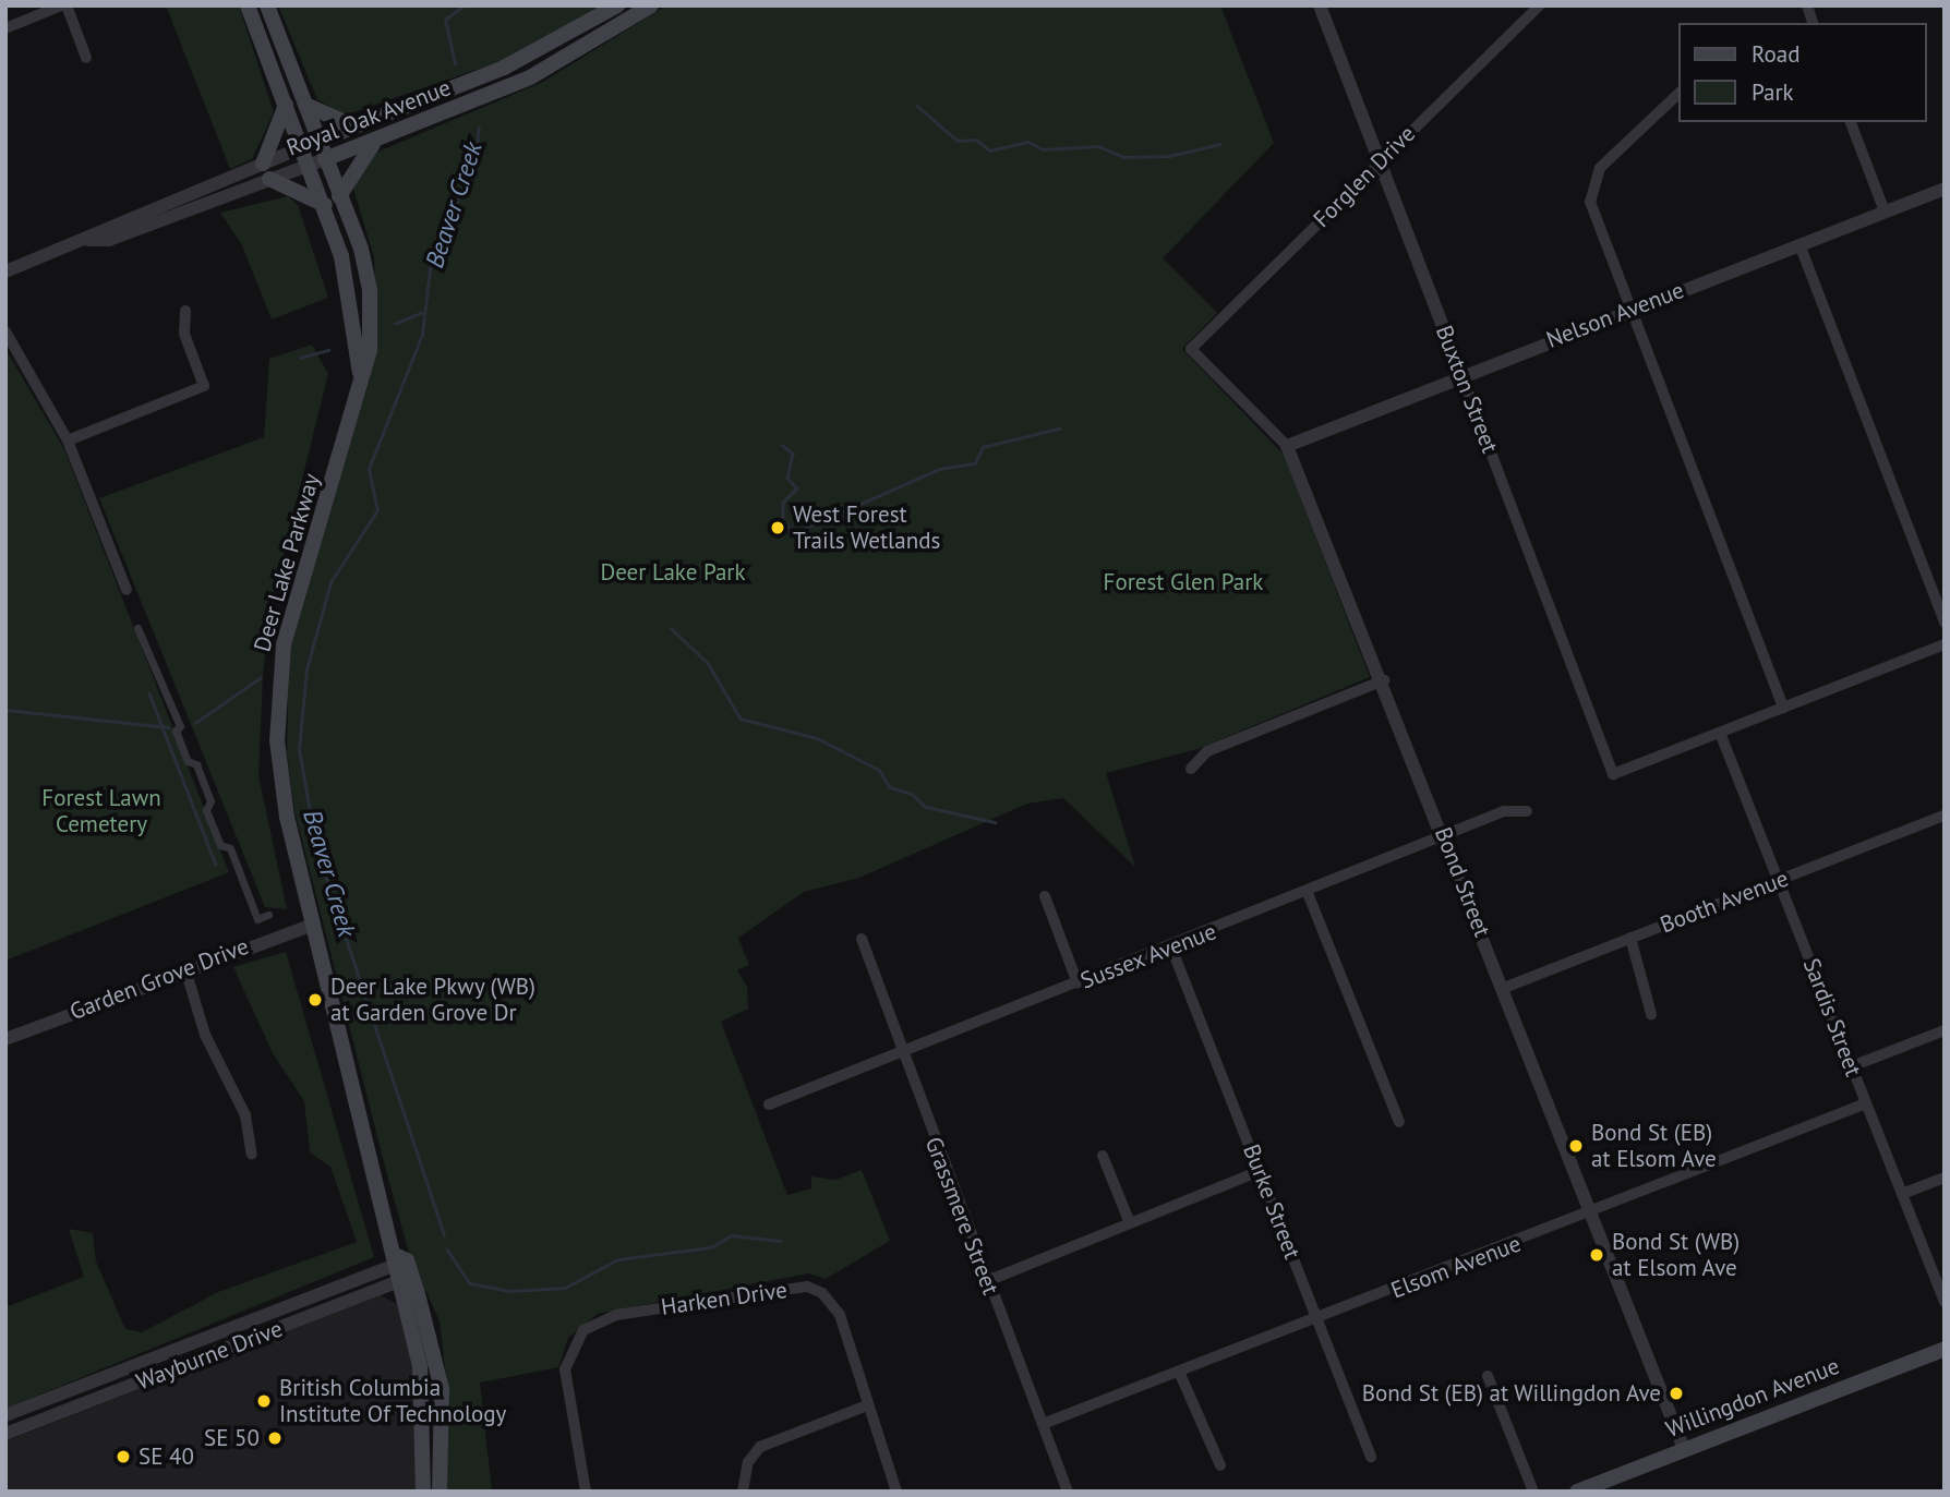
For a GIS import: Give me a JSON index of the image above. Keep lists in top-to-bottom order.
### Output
{
  "streets": {
    "main road": ["Royal Oak Avenue", "Deer Lake Parkway", "Willingdon Avenue"],
    "street": [
      "Forglen Drive",
      "Nelson Avenue",
      "Buxton Street",
      "Bond Street",
      "Booth Avenue",
      "Sussex Avenue",
      "Garden Grove Drive",
      "Sardis Street",
      "Burke Street",
      "Grassmere Street",
      "Elsom Avenue",
      "Harken Drive",
      "Wayburne Drive"
    ]
  },
  "crossings": [
    ["Royal Oak Avenue", "Deer Lake Parkway"],
    ["Forglen Drive", "Buxton Street"],
    ["Forglen Drive", "Bond Street"],
    ["Nelson Avenue", "Buxton Street"],
    ["Nelson Avenue", "Bond Street"],
    ["Buxton Street", "Sardis Street"],
    ["Deer Lake Parkway", "Garden Grove Drive"],
    ["Deer Lake Parkway", "Wayburne Drive"],
    ["Bond Street", "Booth Avenue"],
    ["Bond Street", "Sussex Avenue"],
    ["Bond Street", "Elsom Avenue"],
    ["Bond Street", "Willingdon Avenue"],
    ["Booth Avenue", "Sardis Street"],
    ["Sussex Avenue", "Burke Street"],
    ["Sussex Avenue", "Grassmere Street"],
    ["Sardis Street", "Elsom Avenue"],
    ["Burke Street", "Elsom Avenue"],
    ["Grassmere Street", "Elsom Avenue"]
  ],
  "water": ["Beaver Creek"],
  "parks": ["Deer Lake Park", "Forest Glen Park", "Forest Lawn Cemetery"],
  "places": [
    "West Forest Trails Wetlands",
    "Deer Lake Pkwy (WB) at Garden Grove Dr",
    "Bond St (EB) at Elsom Ave",
    "Bond St (WB) at Elsom Ave",
    "Bond St (EB) at Willingdon Ave",
    "British Columbia Institute Of Technology",
    "SE 50",
    "SE 40"
  ],
  "legend": ["Road", "Park"]
}
